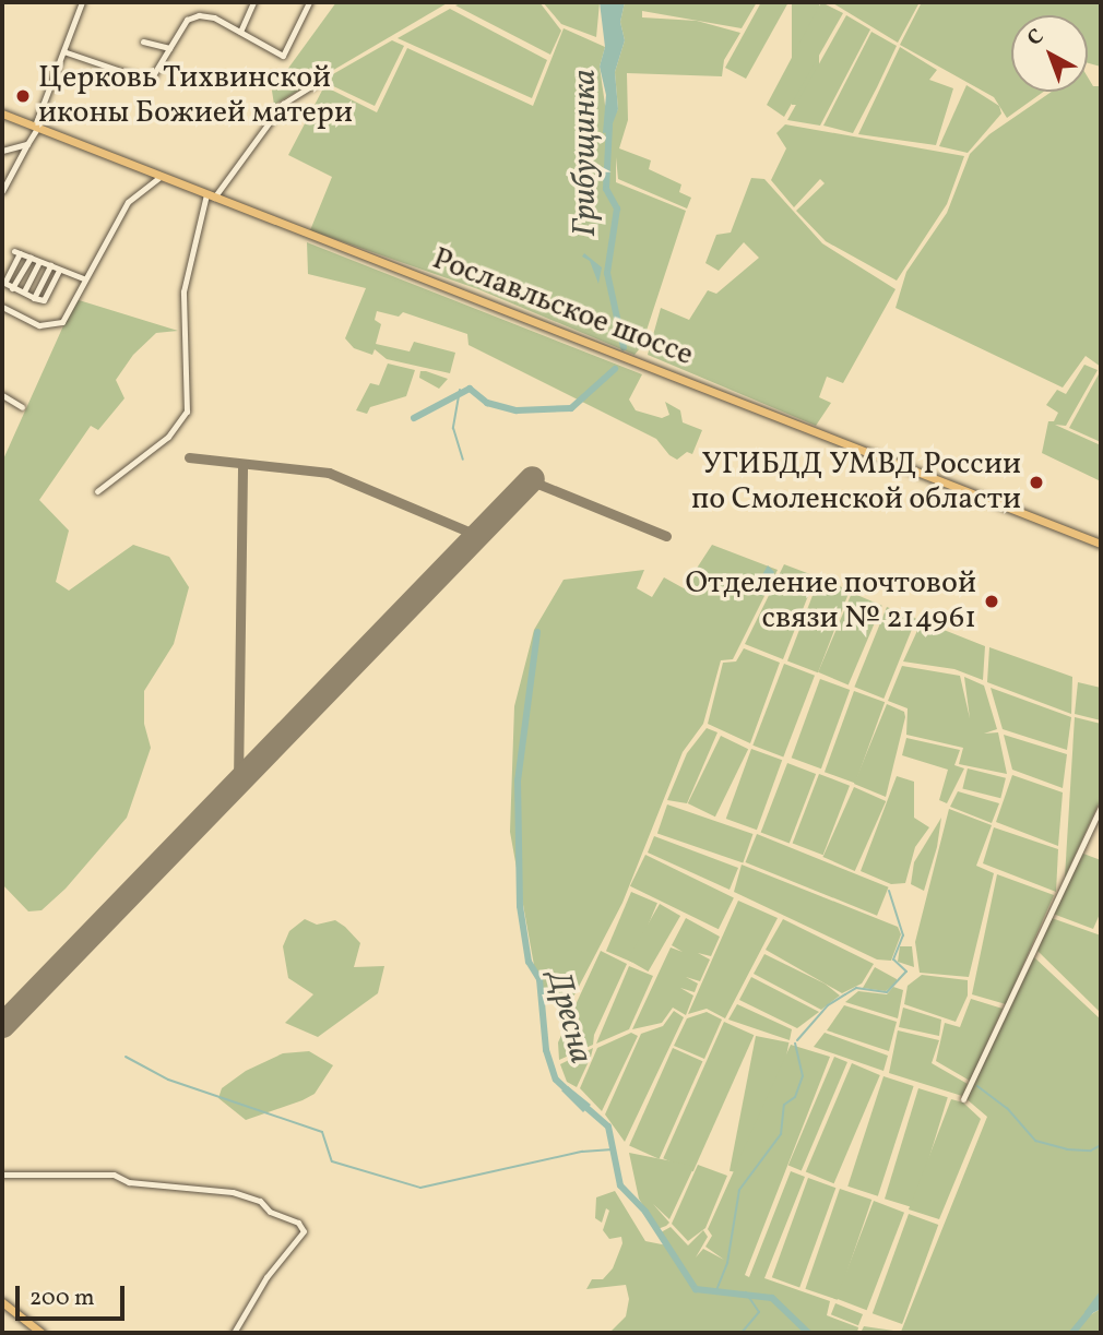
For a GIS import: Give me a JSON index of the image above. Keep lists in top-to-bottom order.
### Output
{
  "streets": {
    "main road": ["Рославльское шоссе"]
  },
  "water": ["Грибущинка", "Дресна"],
  "places": ["Церковь Тихвинской иконы Божией матери", "УГИБДД УМВД России по Смоленской области", "Отделение почтовой связи № 214961"],
  "scale_bar": "200 m",
  "north": "top left"
}
